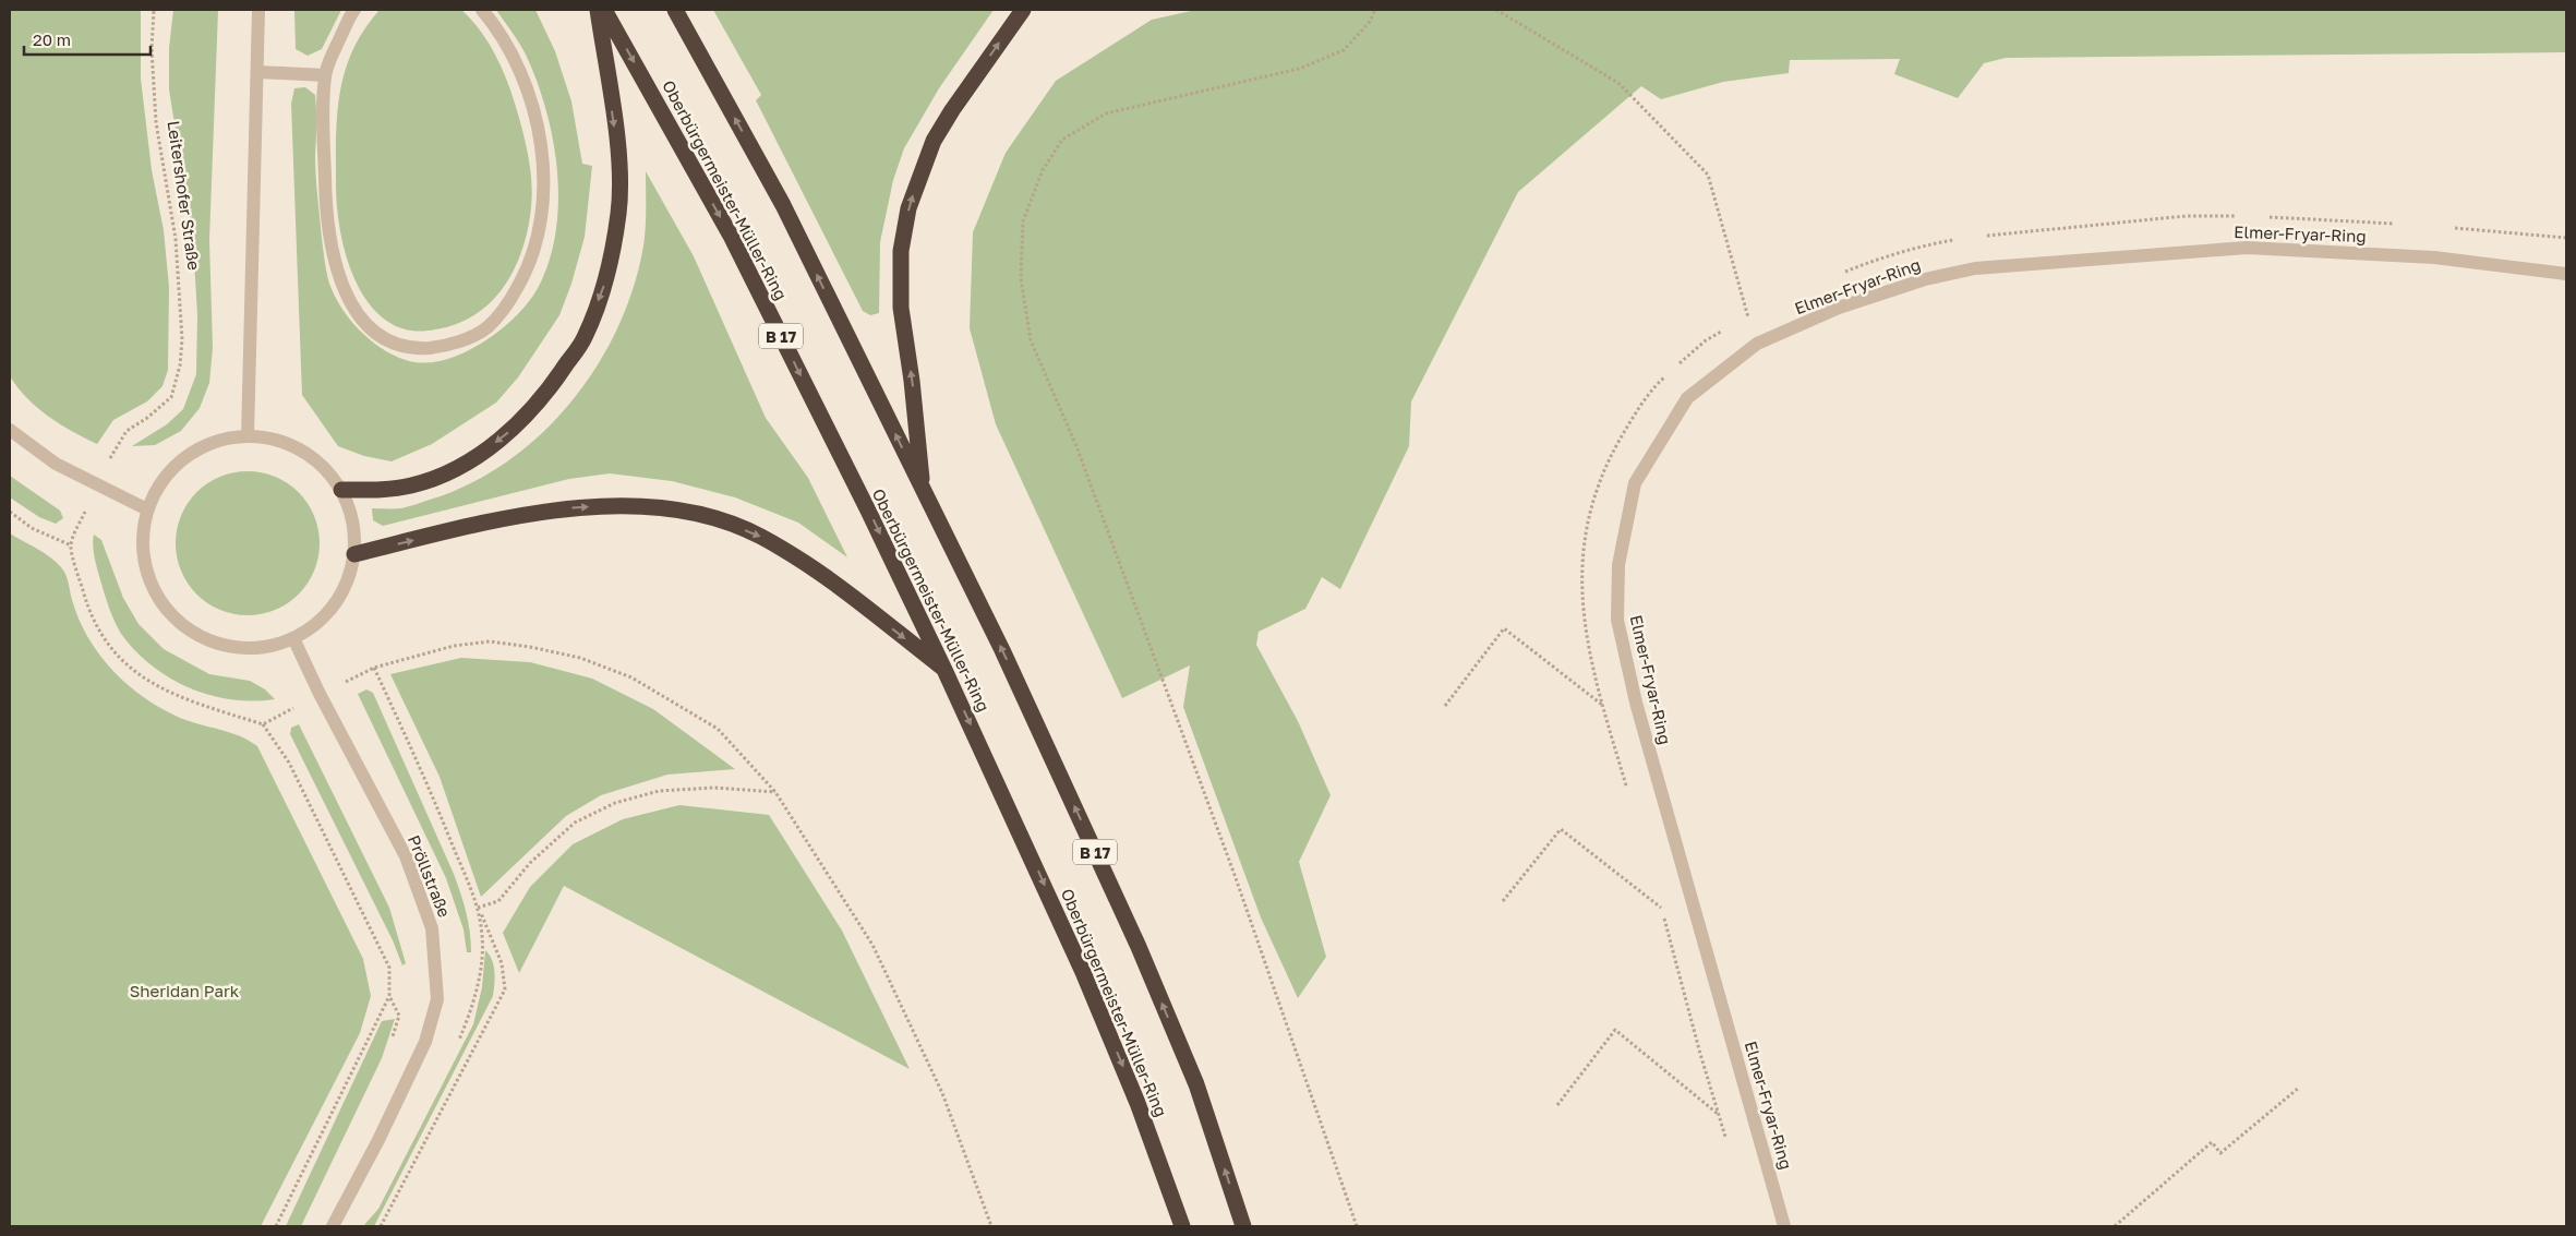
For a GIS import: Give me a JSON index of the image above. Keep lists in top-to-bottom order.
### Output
{
  "streets": {
    "highway": ["Oberbürgermeister-Müller-Ring", "B 17"],
    "street": ["Elmer-Fryar-Ring", "Pröllstraße"],
    "path": ["Leitershofer Straße"]
  },
  "parks": ["Sheridan Park"],
  "scale_bar": "20 m"
}
